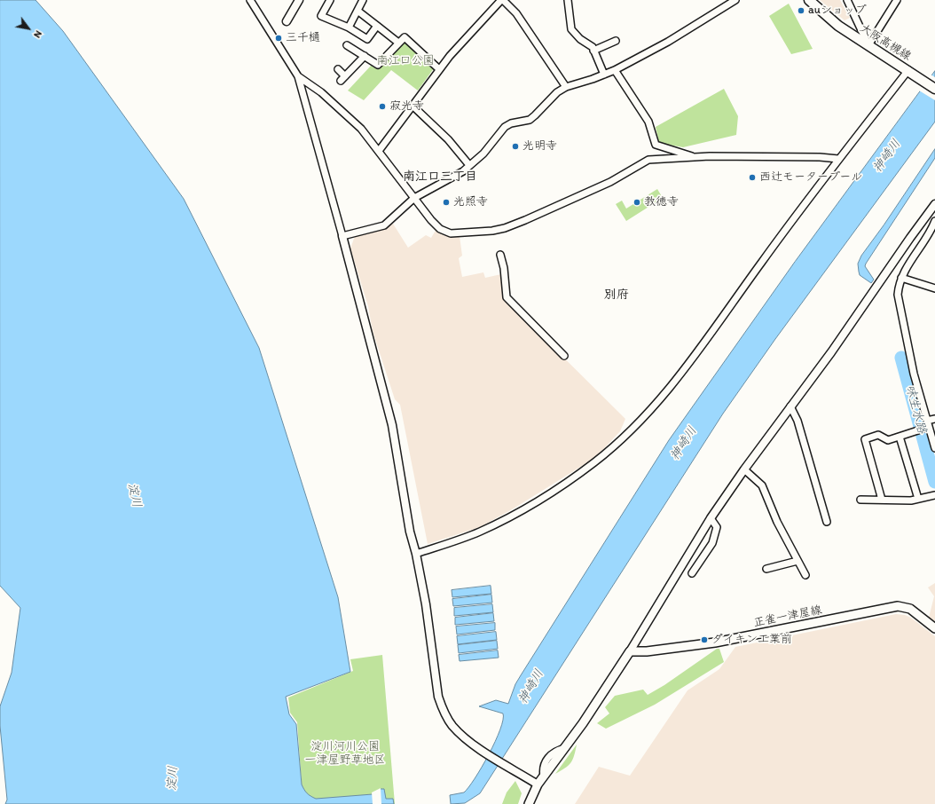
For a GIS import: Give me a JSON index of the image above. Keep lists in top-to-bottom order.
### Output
{
  "streets": {
    "main road": ["大阪高槻線", "正雀一津屋線"]
  },
  "districts": ["南江口三丁目", "別府"],
  "water": ["神崎川", "味生水路", "淀川"],
  "parks": ["南江口公園", "淀川河川公園 一津屋野草地区"],
  "places": [
    "auショップ",
    "三千樋",
    "寂光寺",
    "光明寺",
    "西辻モータープール",
    "光照寺",
    "教徳寺",
    "ダイキン工業前"
  ],
  "north": "bottom right"
}
